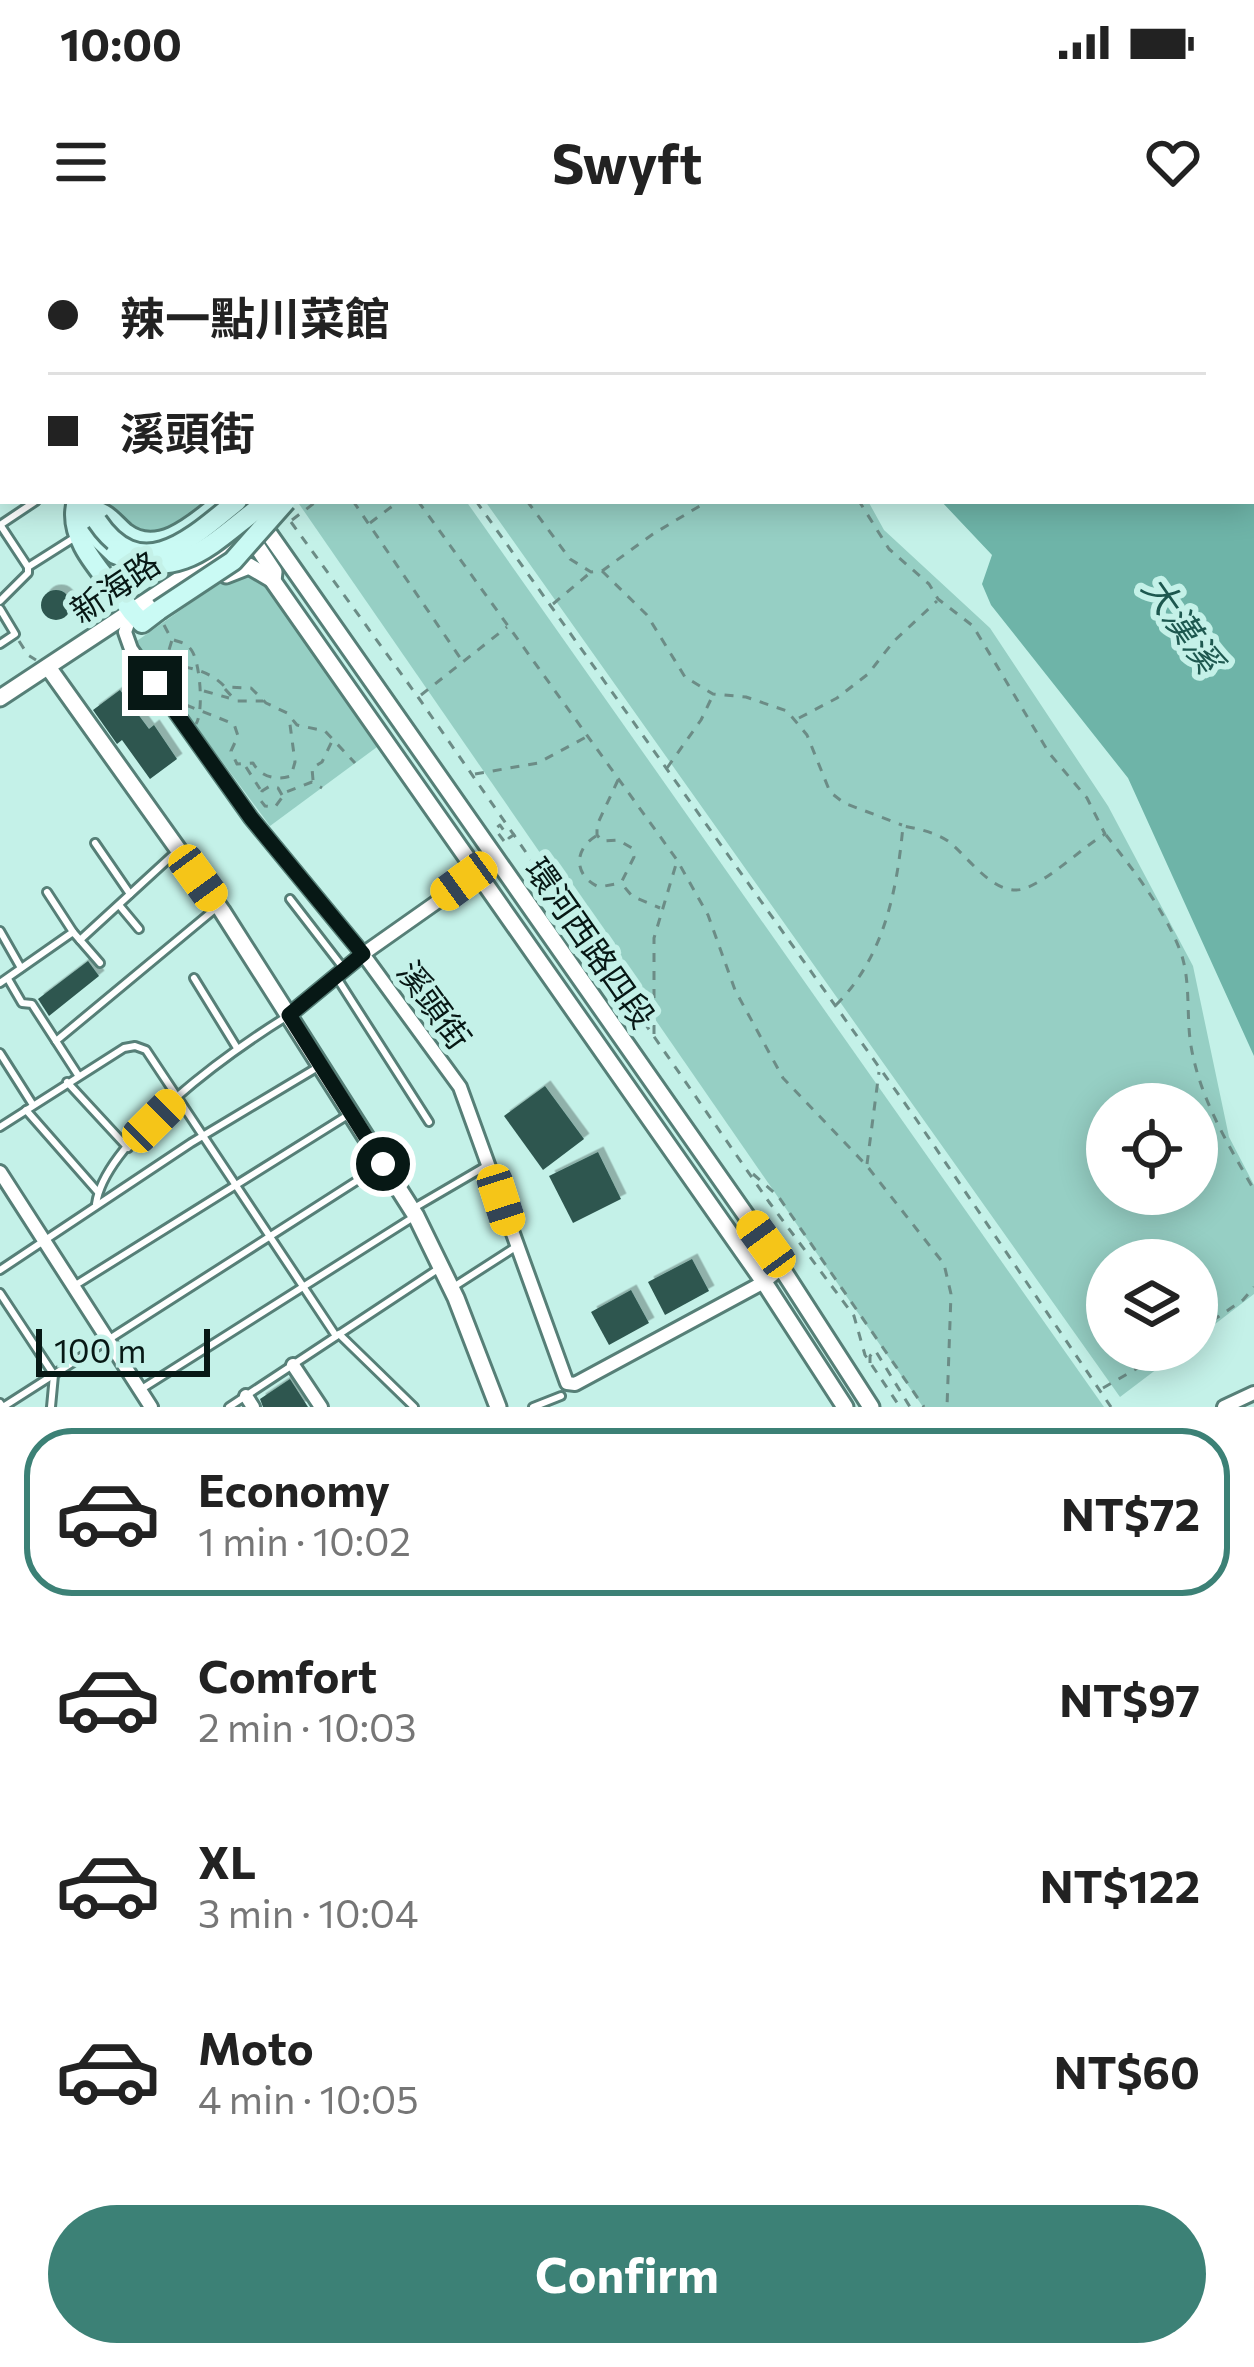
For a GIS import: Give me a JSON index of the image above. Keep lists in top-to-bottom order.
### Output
{
  "streets": {
    "street": ["新海路", "環河西路四段", "溪頭街"]
  },
  "crossings": [
    ["新海路", "環河西路四段"],
    ["新海路", "溪頭街"],
    ["環河西路四段", "溪頭街"]
  ],
  "water": ["大漢溪"],
  "scale_bar": "100 m",
  "page": {
    "status": "10:00",
    "header": "Swyft",
    "banner": ["辣一點川菜館", "溪頭街"],
    "scale": "100 m",
    "list": [
      {
        "name": "Economy",
        "note": "1 min · 10:02",
        "value": "NT$72"
      },
      {
        "name": "Comfort",
        "note": "2 min · 10:03",
        "value": "NT$97"
      },
      {
        "name": "XL",
        "note": "3 min · 10:04",
        "value": "NT$122"
      },
      {
        "name": "Moto",
        "note": "4 min · 10:05",
        "value": "NT$60"
      }
    ],
    "buttons": "Confirm"
  }
}
